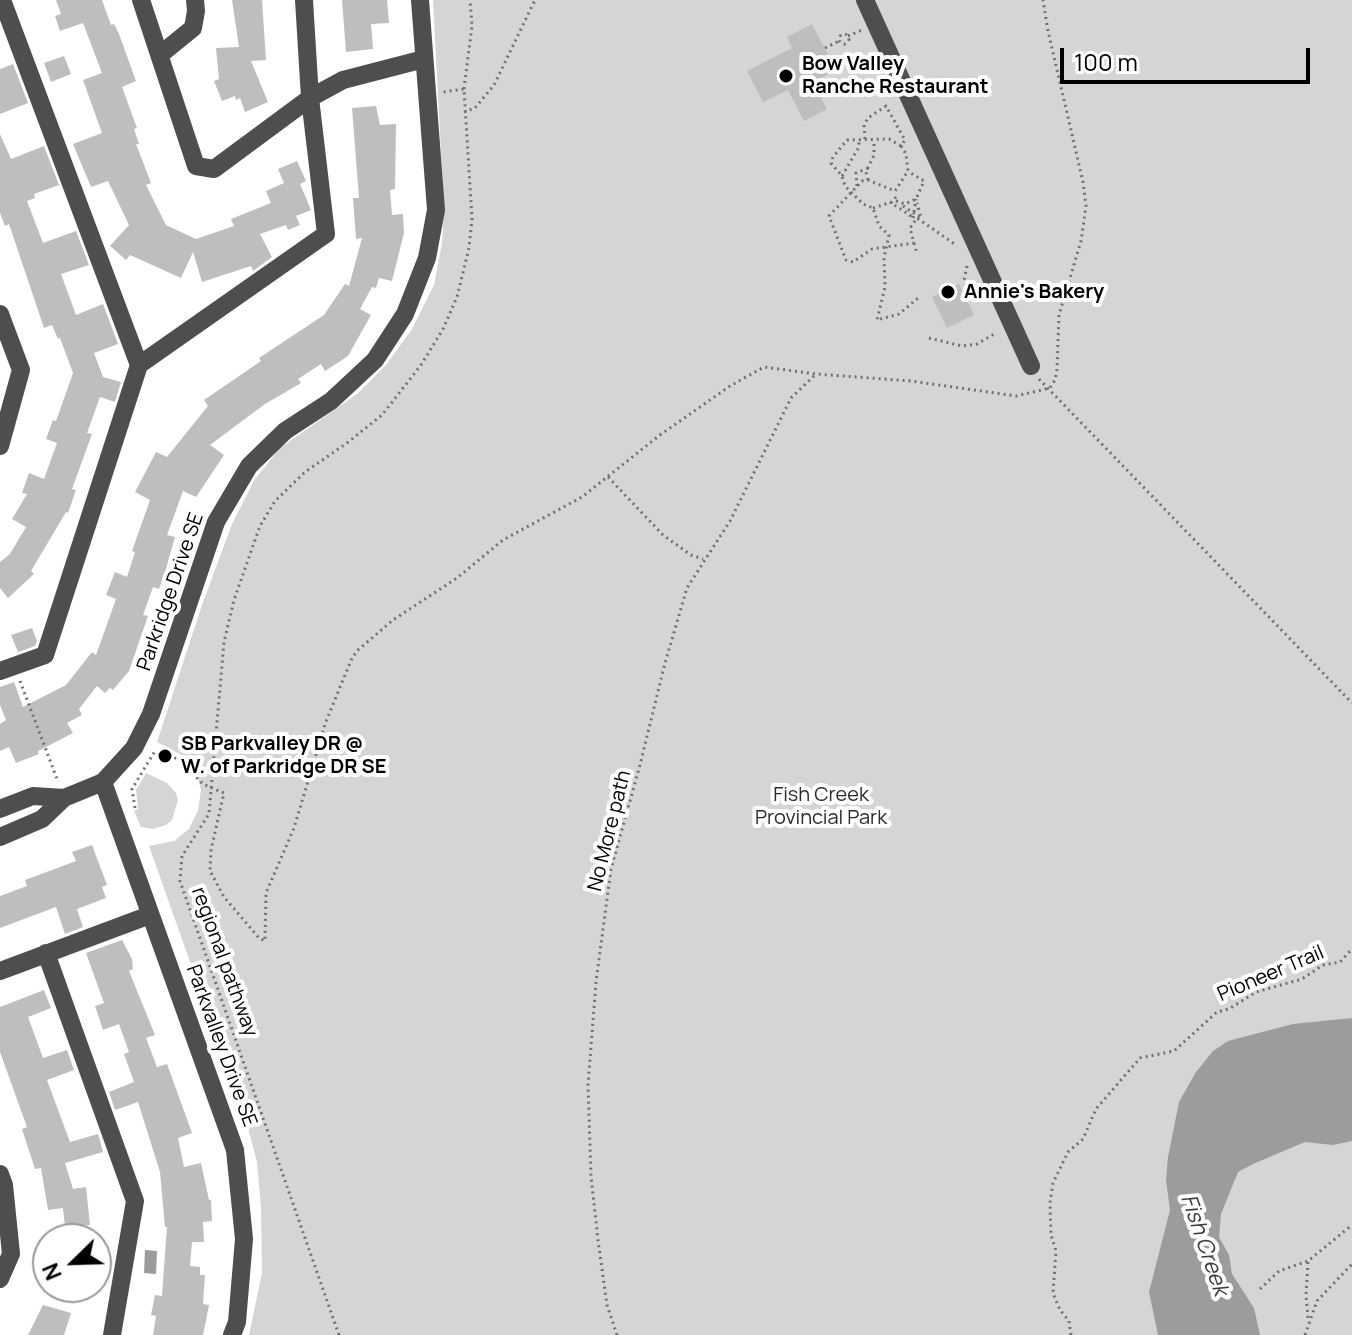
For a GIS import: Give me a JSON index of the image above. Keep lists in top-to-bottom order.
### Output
{
  "streets": {
    "street": ["Parkridge Drive SE", "Parkvalley Drive SE"],
    "path": ["No More path", "regional pathway", "Pioneer Trail"]
  },
  "crossings": [
    ["Parkridge Drive SE", "Parkvalley Drive SE"]
  ],
  "water": ["Fish Creek"],
  "parks": ["Fish Creek Provincial Park"],
  "places": ["Bow Valley Ranche Restaurant", "Annie's Bakery", "SB Parkvalley DR @ W. of Parkridge DR SE"],
  "scale_bar": "100 m",
  "north": "bottom left"
}
